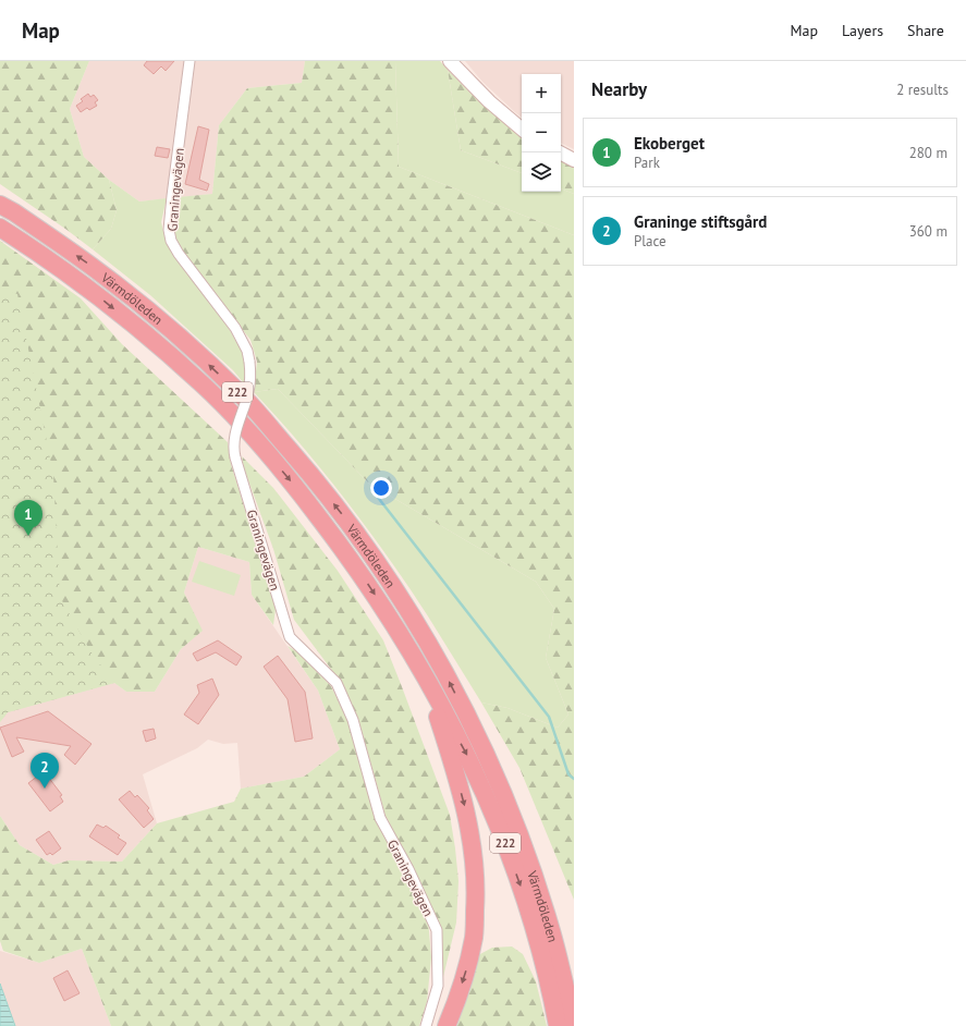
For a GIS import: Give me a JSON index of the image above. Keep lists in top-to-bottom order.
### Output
{
  "streets": {
    "highway": ["Värmdöleden", "222"],
    "street": ["Graningevägen"]
  },
  "page": {
    "header": "Map",
    "nav": ["Map", "Layers", "Share"],
    "heading": ["Nearby", "2 results"],
    "map_buttons": ["+", "−"],
    "list": [
      {
        "mark": "1",
        "name": "Ekoberget",
        "note": "Park",
        "value": "280 m"
      },
      {
        "mark": "2",
        "name": "Graninge stiftsgård",
        "note": "Place",
        "value": "360 m"
      }
    ],
    "pins": ["1", "2"]
  }
}
